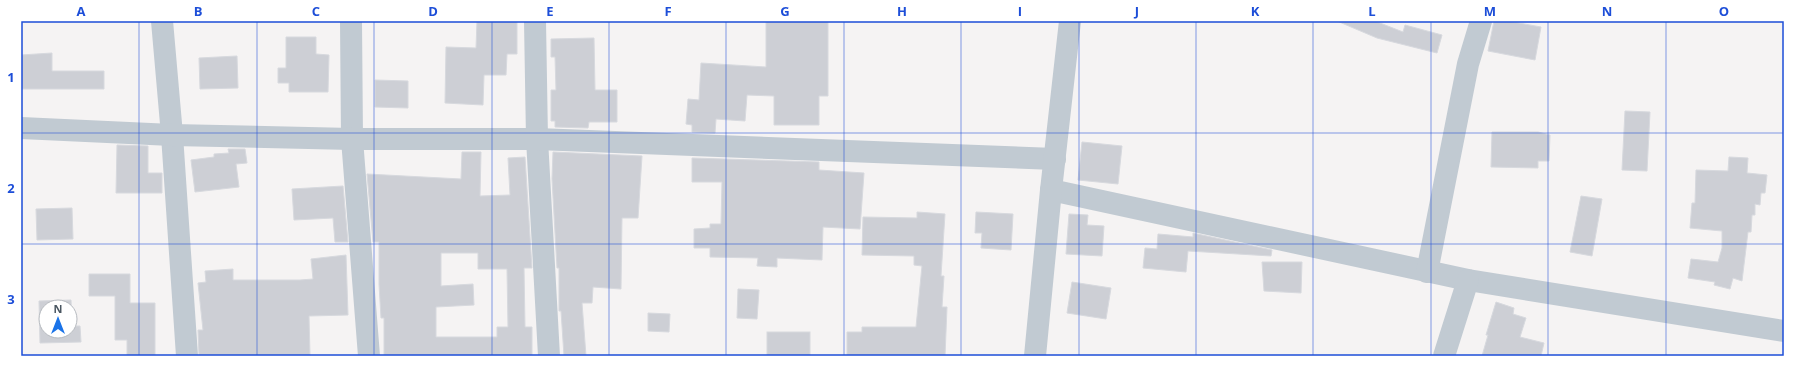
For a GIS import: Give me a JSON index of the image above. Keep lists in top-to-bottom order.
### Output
{
  "north": "top",
  "grid": {
    "columns": [
      "A",
      "B",
      "C",
      "D",
      "E",
      "F",
      "G",
      "H",
      "I",
      "J",
      "K",
      "L",
      "M",
      "N",
      "O"
    ],
    "rows": ["1", "2", "3"]
  }
}
